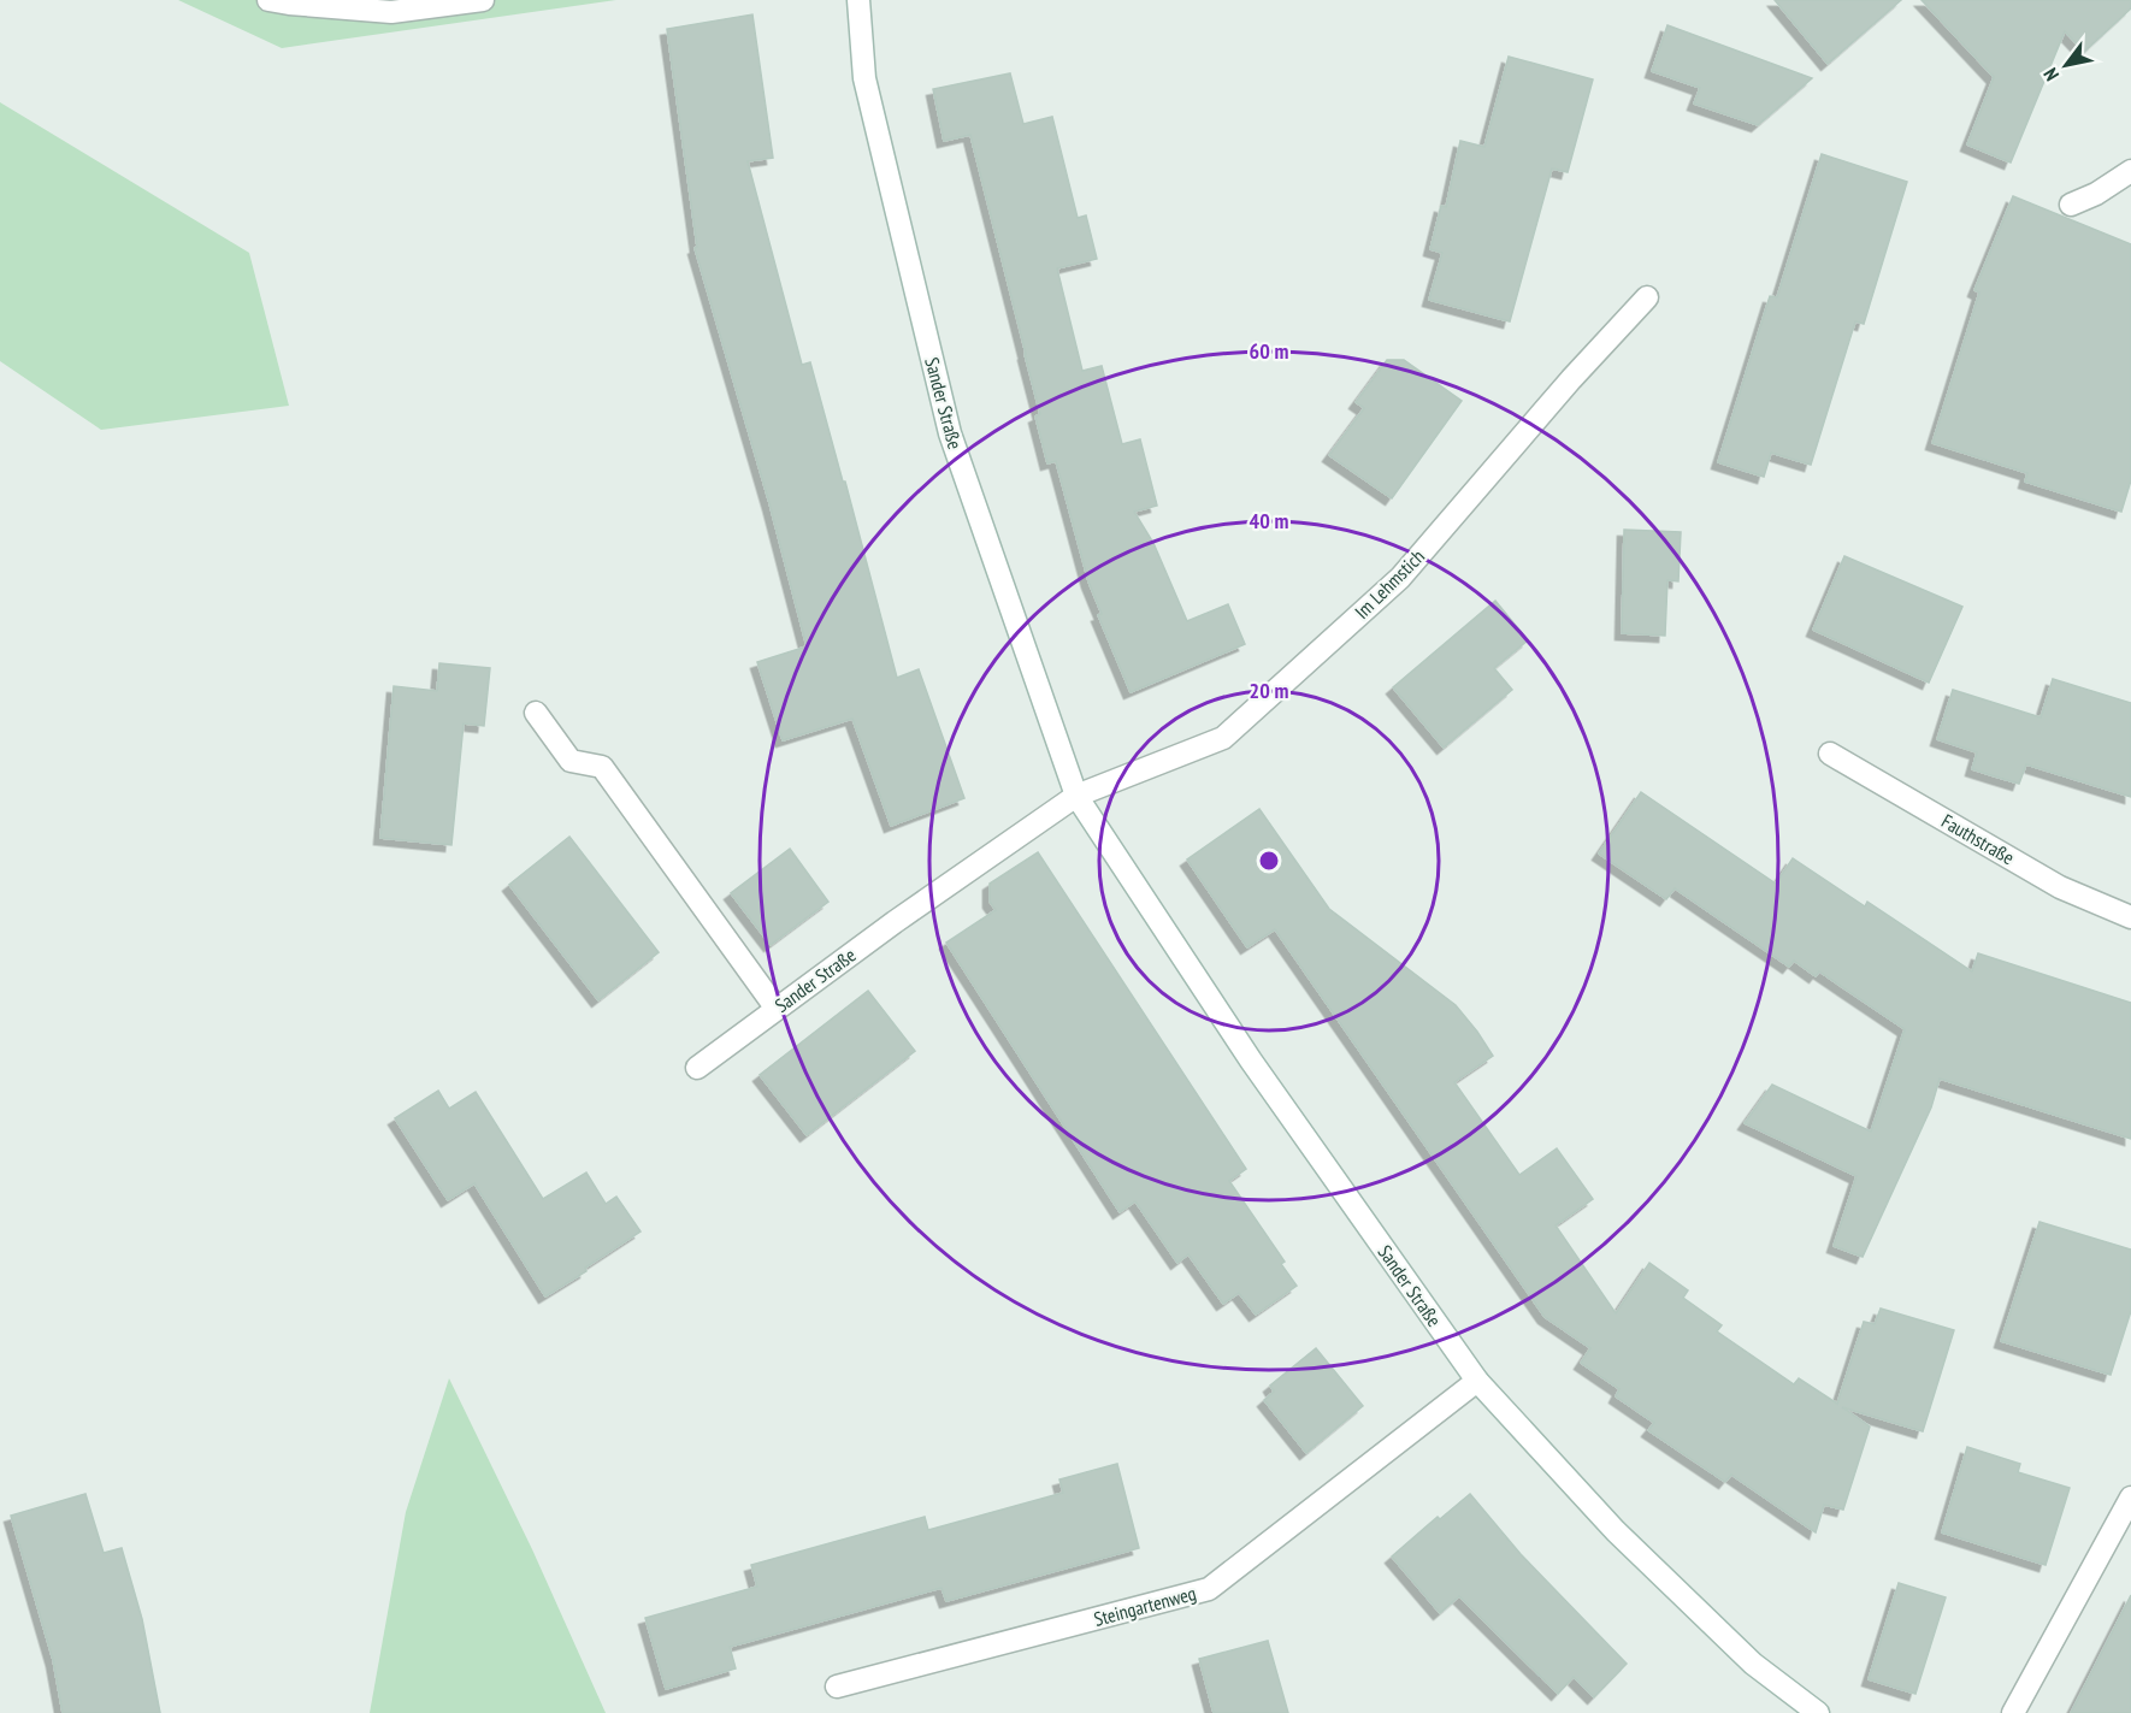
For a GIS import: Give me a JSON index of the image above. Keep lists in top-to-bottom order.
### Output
{
  "streets": {
    "street": [
      "Sander Straße",
      "Im Lehmstich",
      "Fauthstraße",
      "Steingartenweg"
    ]
  },
  "crossings": [
    ["Sander Straße", "Im Lehmstich"],
    ["Sander Straße", "Steingartenweg"]
  ],
  "north": "bottom left",
  "rings": ["60 m", "40 m", "20 m"]
}
